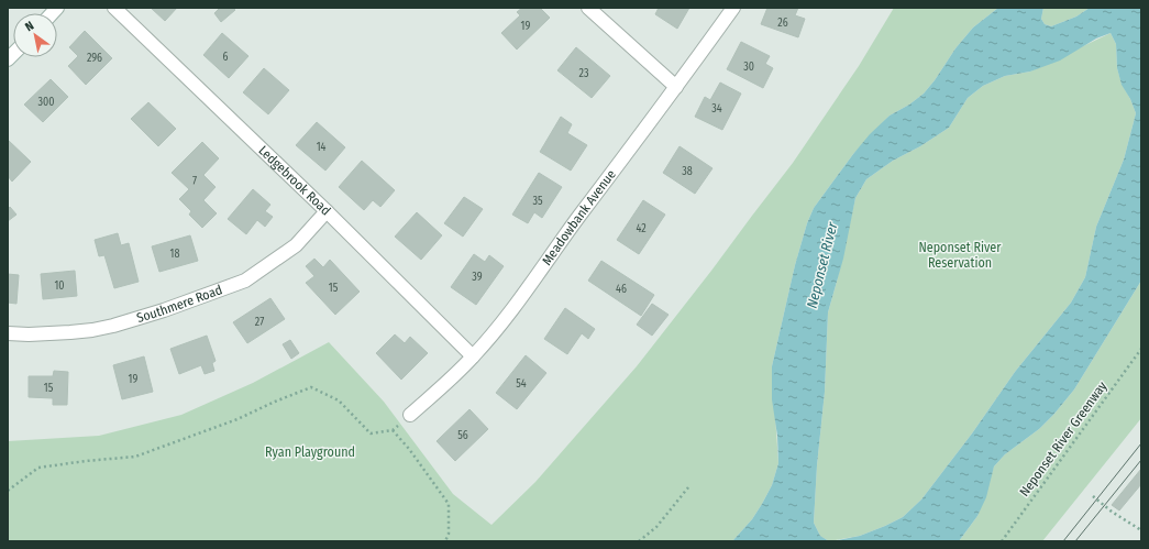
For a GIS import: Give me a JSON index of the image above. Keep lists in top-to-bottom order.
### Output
{
  "streets": {
    "street": ["Ledgebrook Road", "Meadowbank Avenue", "Southmere Road"],
    "path": ["Neponset River Greenway"]
  },
  "crossings": [
    ["Ledgebrook Road", "Meadowbank Avenue"],
    ["Ledgebrook Road", "Southmere Road"]
  ],
  "water": ["Neponset River"],
  "parks": ["Neponset River Reservation", "Ryan Playground"],
  "house_numbers": [
    "26",
    "19",
    "6",
    "296",
    "30",
    "23",
    "300",
    "34",
    "14",
    "38",
    "7",
    "35",
    "42",
    "18",
    "39",
    "10",
    "15",
    "46",
    "27",
    "19",
    "54",
    "15",
    "56"
  ],
  "north": "top left"
}
